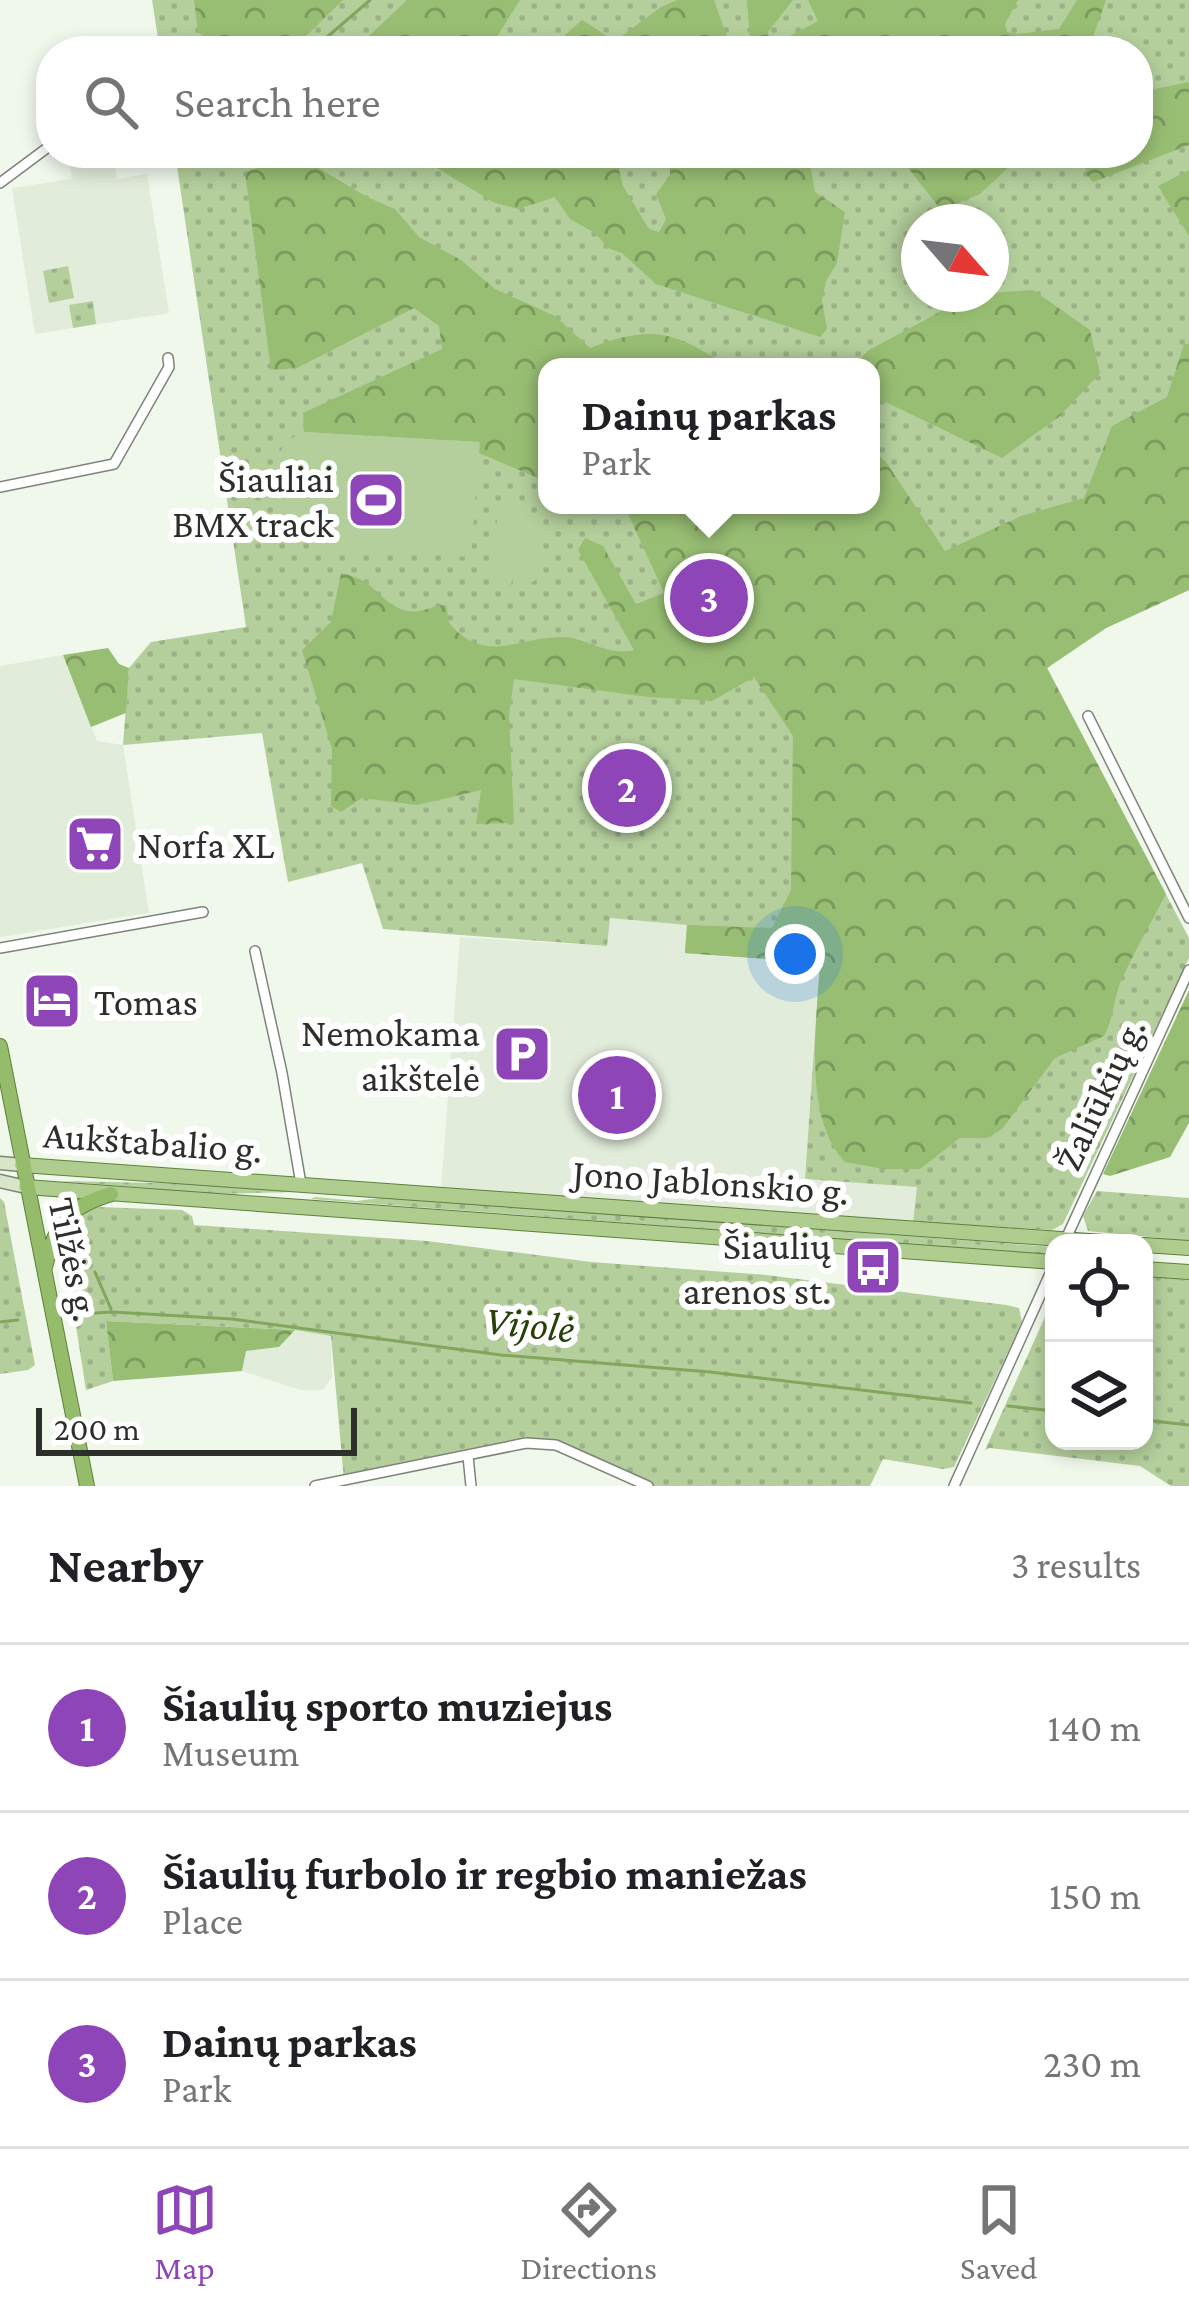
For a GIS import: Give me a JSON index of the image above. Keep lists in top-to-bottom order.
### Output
{
  "streets": {
    "highway": ["Tilžės g."],
    "main road": ["Aukštabalio g.", "Jono Jablonskio g."],
    "street": ["Žaliūkių g."]
  },
  "crossings": [
    ["Aukštabalio g.", "Jono Jablonskio g."],
    ["Aukštabalio g.", "Tilžės g."]
  ],
  "water": ["Vijolė"],
  "places": {
    "sports": ["Šiauliai BMX track"],
    "supermarket": ["Norfa XL"],
    "hotel": ["Tomas"],
    "parking": ["Nemokama aikštelė"],
    "bus stop": ["Šiaulių arenos st."]
  },
  "scale_bar": "200 m",
  "north": "bottom right",
  "page": {
    "search": "Search here",
    "popup": ["Dainų parkas", "Park"],
    "pins": ["3", "2", "1"],
    "scale": "200 m",
    "heading": ["Nearby", "3 results"],
    "list": [
      {
        "mark": "1",
        "name": "Šiaulių sporto muziejus",
        "note": "Museum",
        "value": "140 m"
      },
      {
        "mark": "2",
        "name": "Šiaulių furbolo ir regbio maniežas",
        "note": "Place",
        "value": "150 m"
      },
      {
        "mark": "3",
        "name": "Dainų parkas",
        "note": "Park",
        "value": "230 m"
      }
    ],
    "nav": ["Map", "Directions", "Saved"]
  }
}
